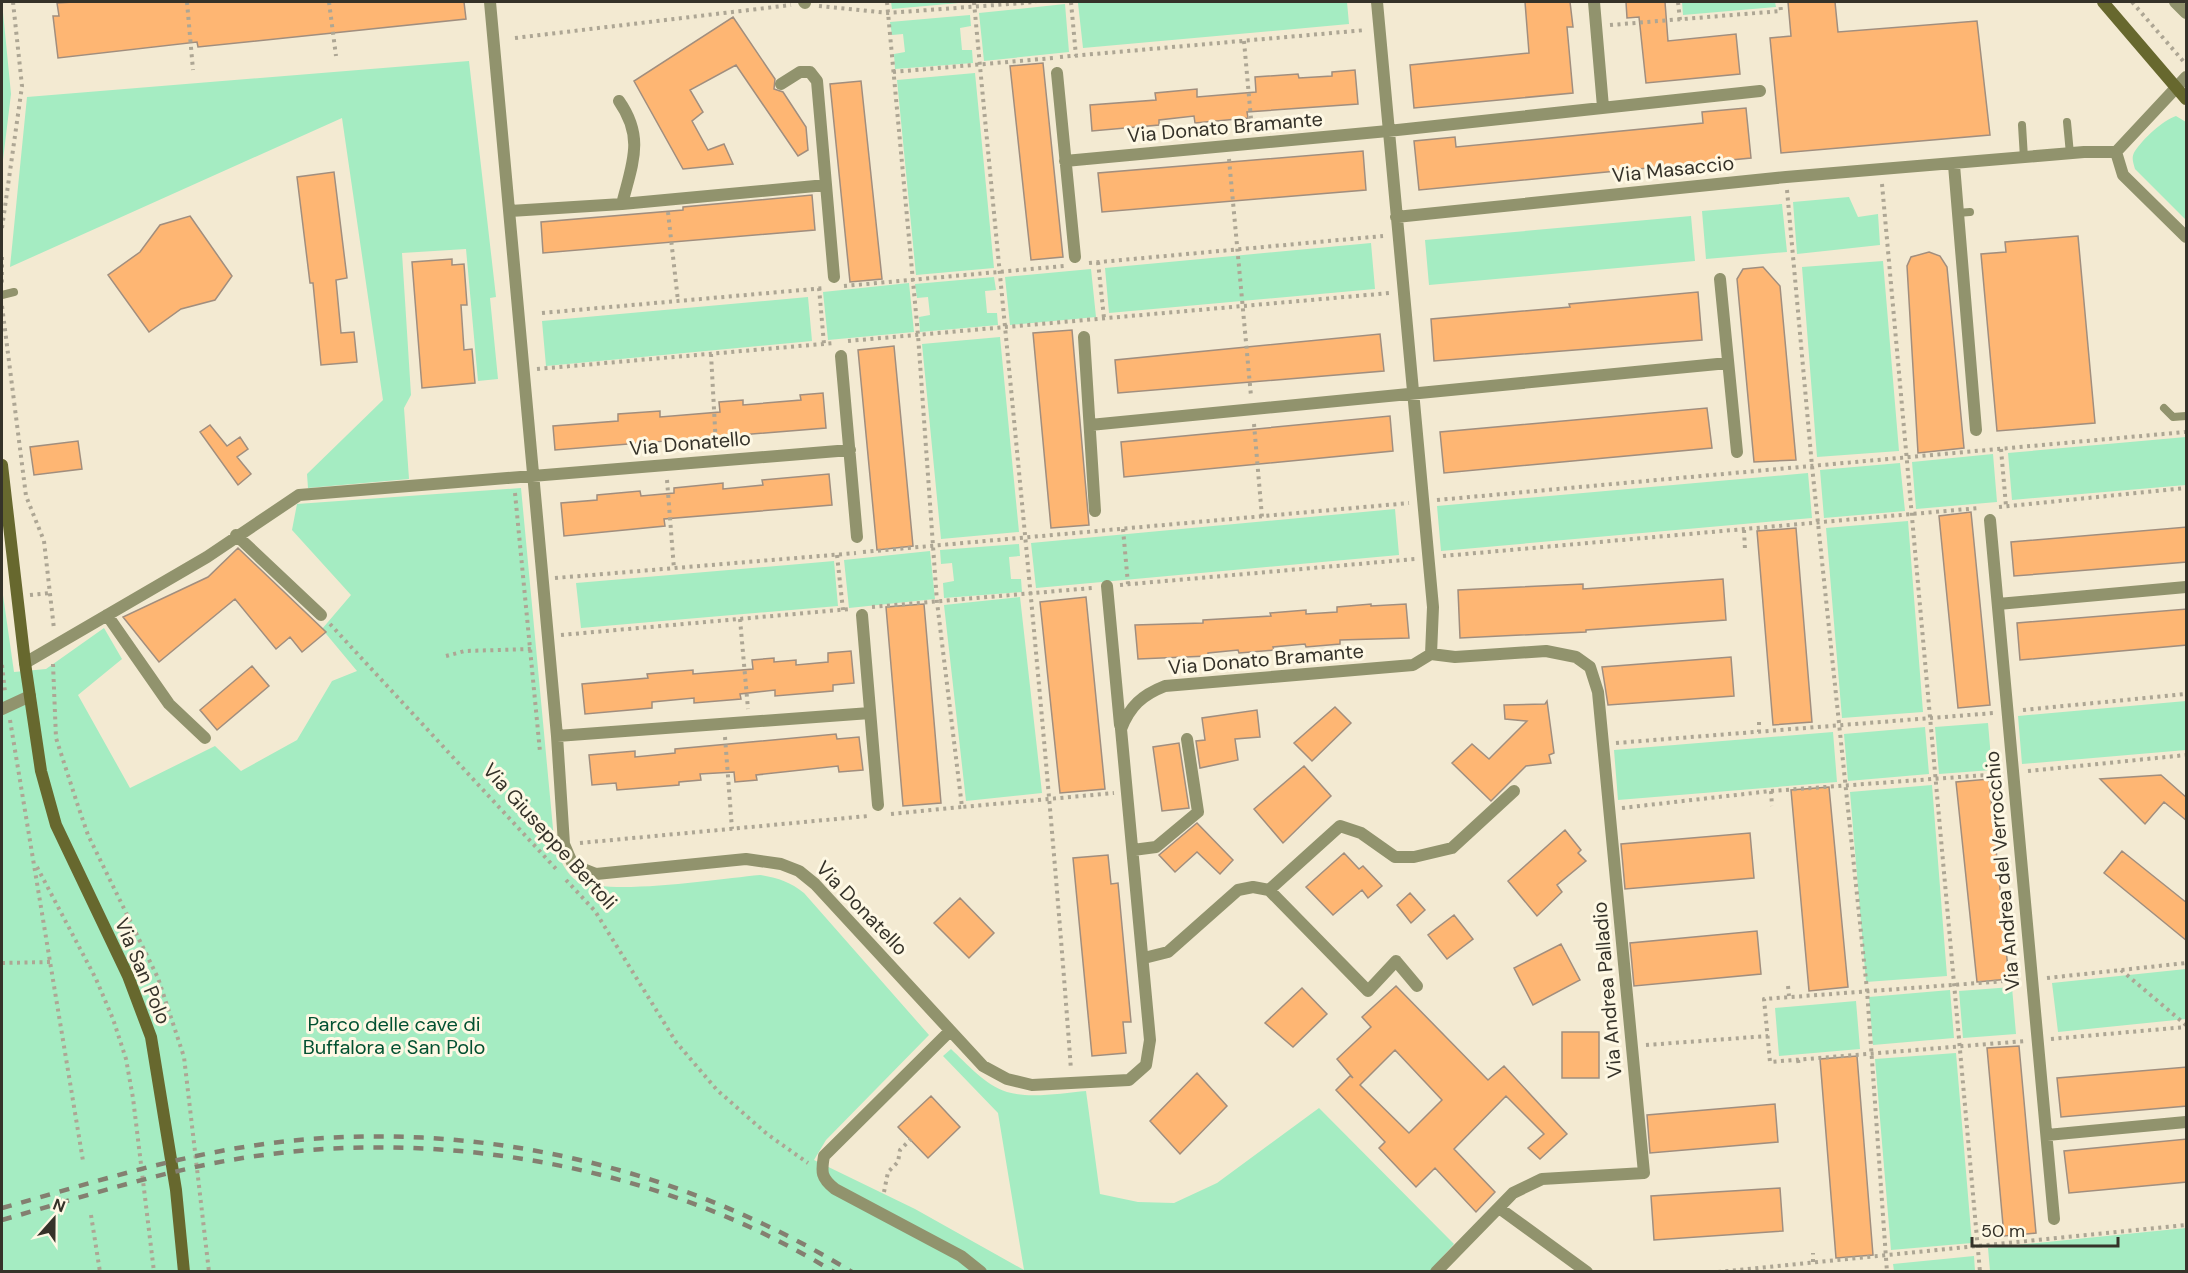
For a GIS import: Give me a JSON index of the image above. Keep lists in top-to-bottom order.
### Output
{
  "streets": {
    "main road": ["Via San Polo"],
    "street": [
      "Via Donato Bramante",
      "Via Masaccio",
      "Via Donatello",
      "Via Andrea del Verrocchio",
      "Via Andrea Palladio"
    ],
    "path": ["Via Giuseppe Bertoli"]
  },
  "crossings": [
    ["Via Donato Bramante", "Via Andrea Palladio"]
  ],
  "parks": ["Parco delle cave di Buffalora e San Polo"],
  "scale_bar": "50 m",
  "north": "top"
}
